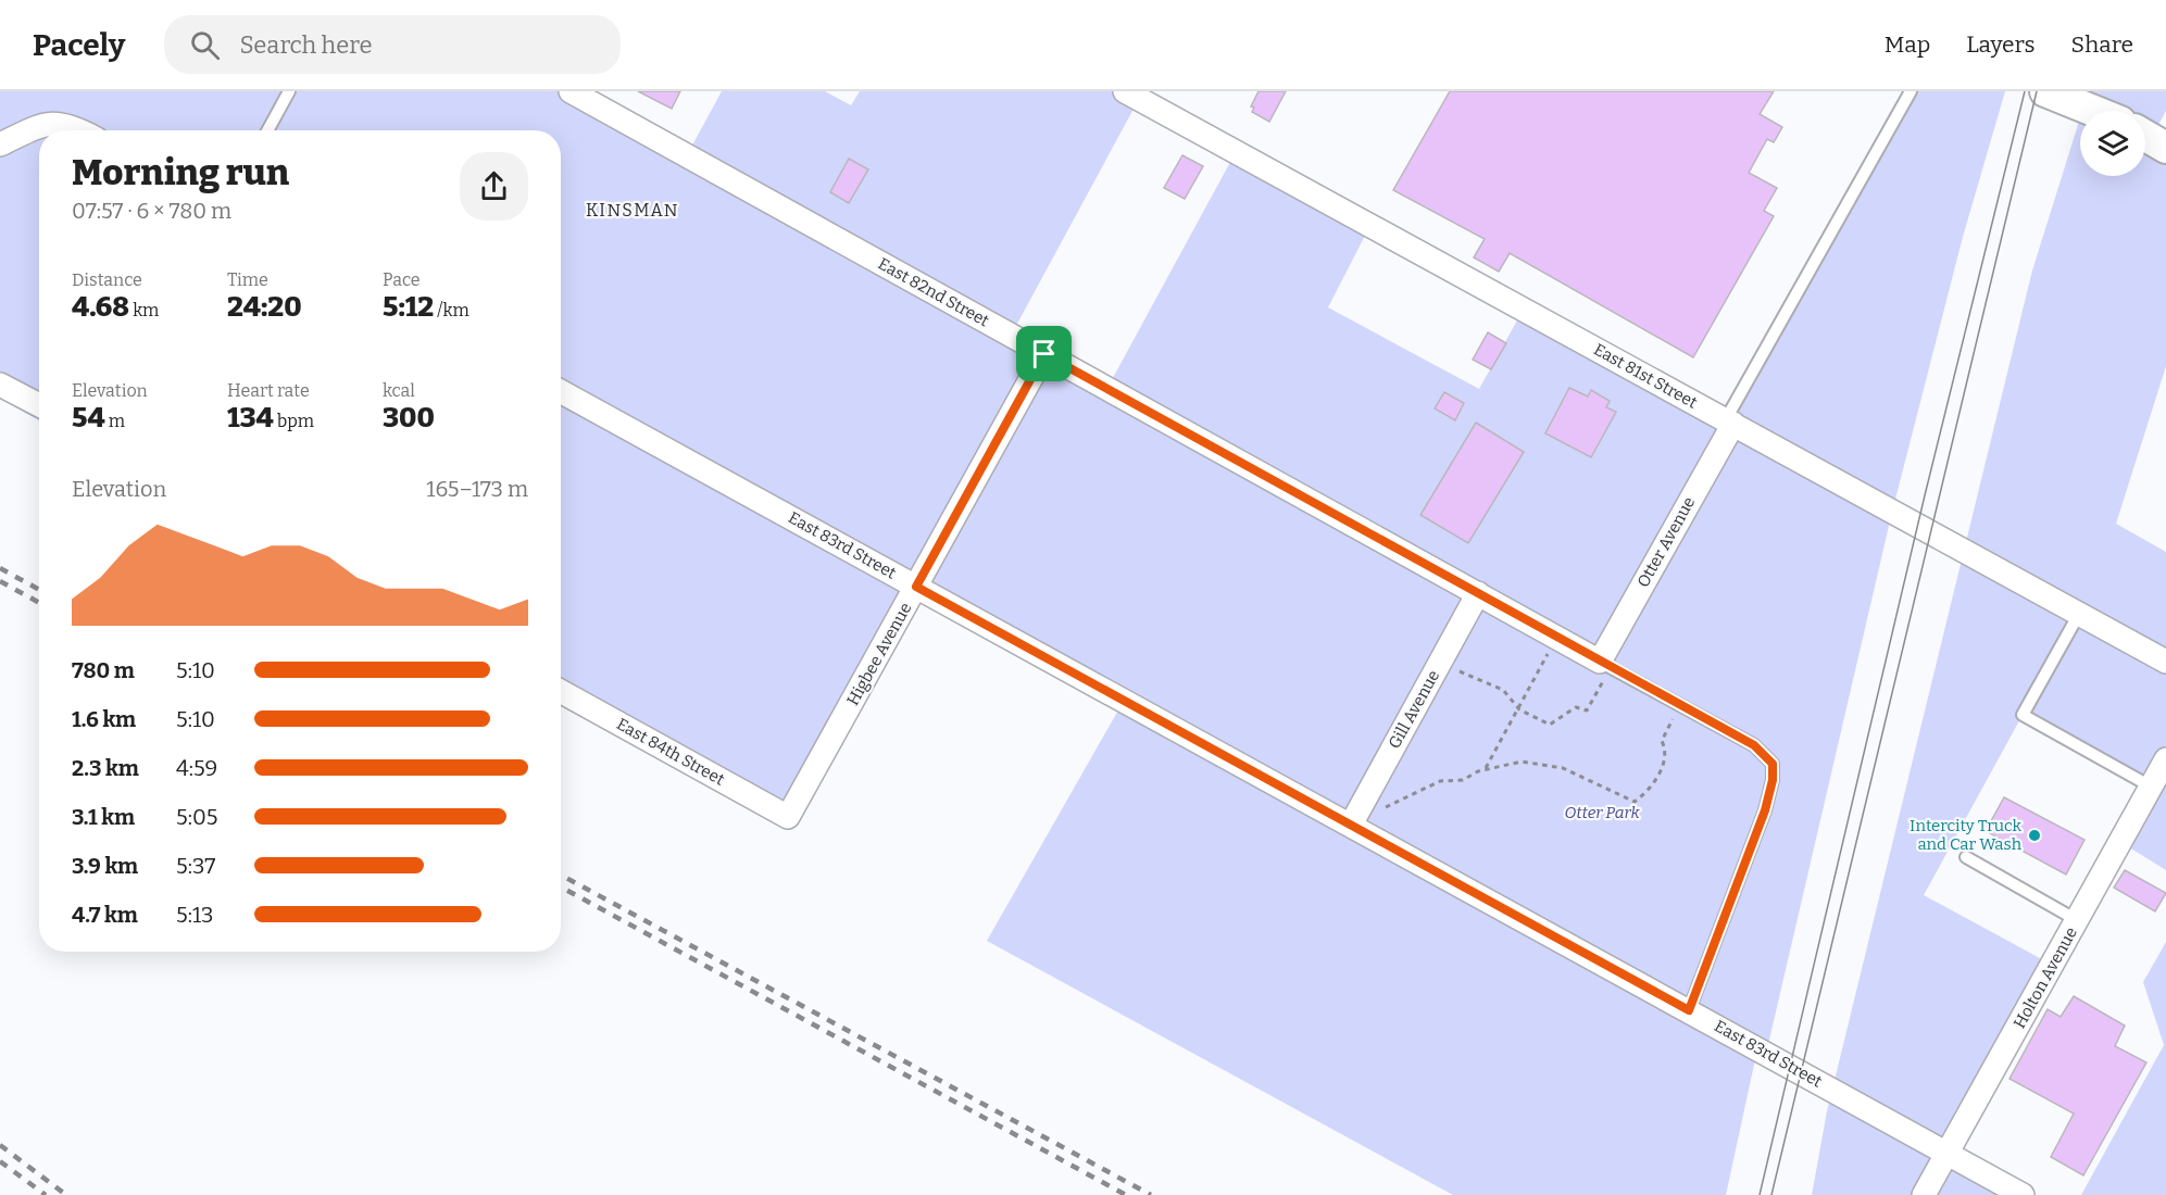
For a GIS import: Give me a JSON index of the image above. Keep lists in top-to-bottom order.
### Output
{
  "streets": {
    "street": [
      "East 82nd Street",
      "East 81st Street",
      "Otter Avenue",
      "East 83rd Street",
      "Higbee Avenue",
      "Gill Avenue",
      "East 84th Street",
      "Holton Avenue"
    ]
  },
  "crossings": [
    ["East 82nd Street", "Otter Avenue"],
    ["East 82nd Street", "East 83rd Street"],
    ["East 82nd Street", "Higbee Avenue"],
    ["East 82nd Street", "Gill Avenue"],
    ["East 81st Street", "Otter Avenue"],
    ["East 83rd Street", "Higbee Avenue"],
    ["East 83rd Street", "Gill Avenue"],
    ["East 83rd Street", "Holton Avenue"],
    ["Higbee Avenue", "East 84th Street"]
  ],
  "districts": ["KINSMAN"],
  "parks": ["Otter Park"],
  "places": ["Intercity Truck and Car Wash"],
  "page": {
    "header": "Pacely",
    "search": "Search here",
    "nav": ["Map", "Layers", "Share"],
    "heading": ["Morning run", "07:57 · 6 × 780 m"],
    "stats": [
      ["Distance", "4.68 km"],
      ["Time", "24:20"],
      ["Pace", "5:12 /km"],
      ["Elevation", "54 m"],
      ["Heart rate", "134 bpm"],
      ["kcal", "300"]
    ],
    "chart": ["Elevation", "165–173 m"],
    "list": [
      {
        "name": "780 m",
        "note": "5:10"
      },
      {
        "name": "1.6 km",
        "note": "5:10"
      },
      {
        "name": "2.3 km",
        "note": "4:59"
      },
      {
        "name": "3.1 km",
        "note": "5:05"
      },
      {
        "name": "3.9 km",
        "note": "5:37"
      },
      {
        "name": "4.7 km",
        "note": "5:13"
      }
    ]
  }
}
